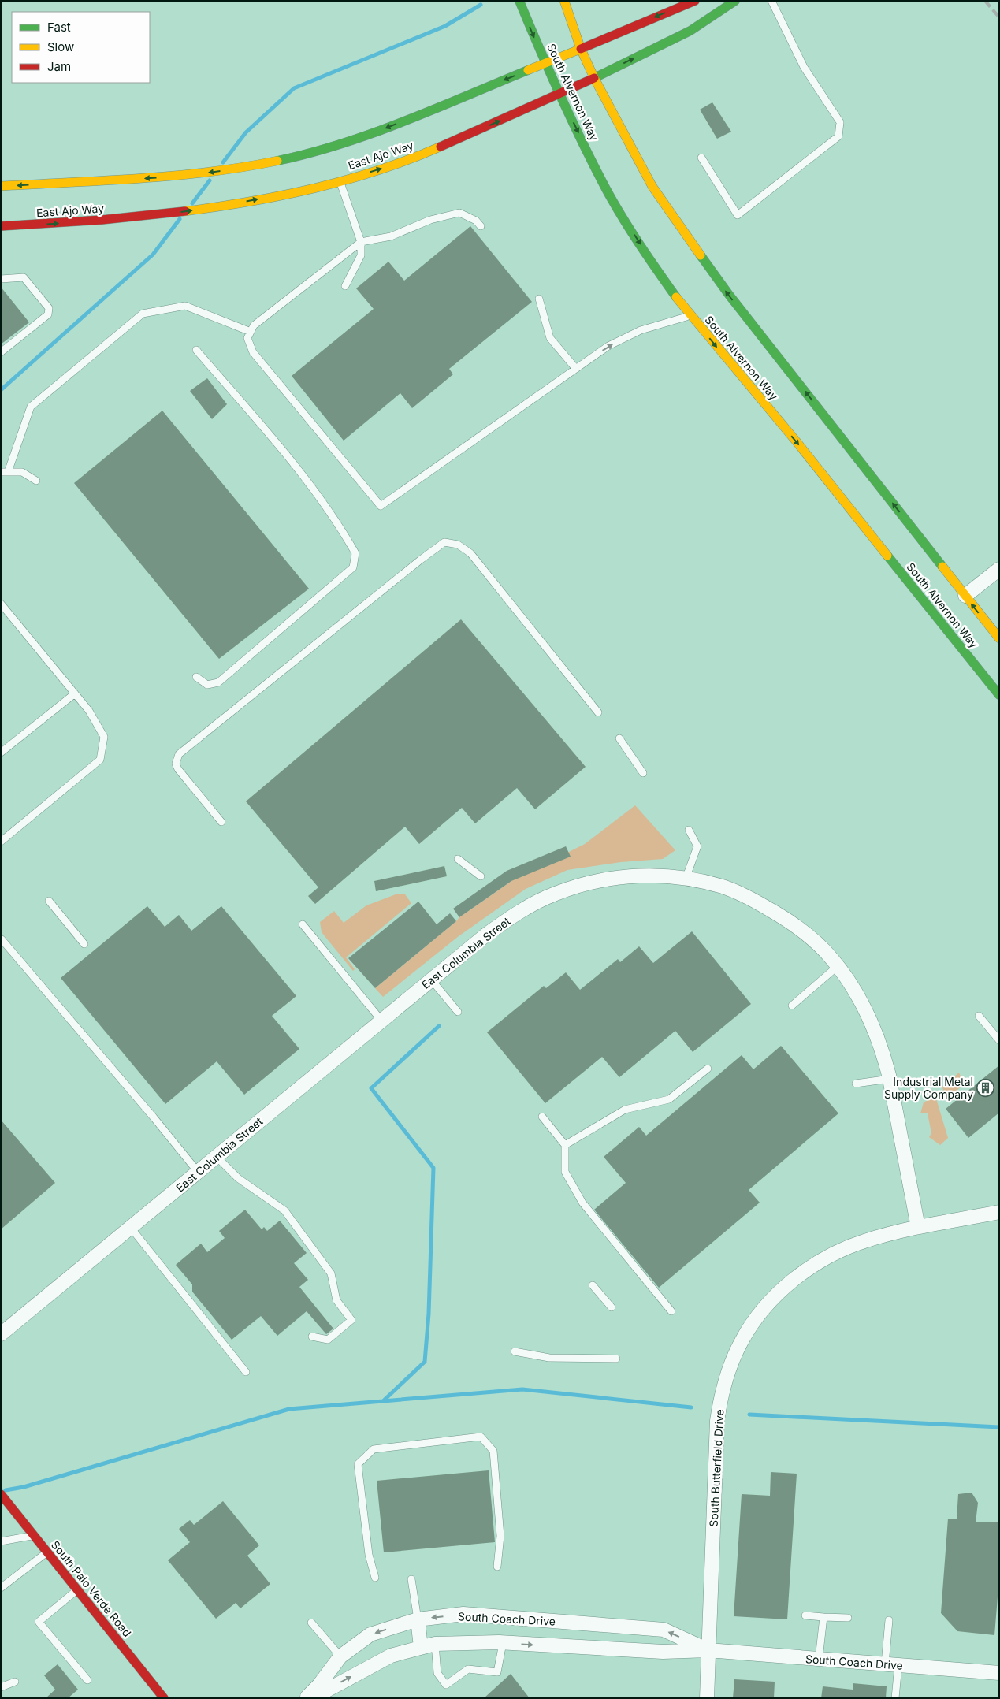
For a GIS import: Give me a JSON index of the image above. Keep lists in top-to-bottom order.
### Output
{
  "streets": {
    "main road": ["South Alvernon Way", "East Ajo Way", "South Palo Verde Road"],
    "street": ["East Columbia Street", "South Butterfield Drive", "South Coach Drive"]
  },
  "crossings": [
    ["South Alvernon Way", "East Ajo Way"],
    ["East Columbia Street", "South Butterfield Drive"],
    ["South Butterfield Drive", "South Coach Drive"]
  ],
  "places": {
    "building": ["Industrial Metal Supply Company"]
  },
  "legend": ["Fast", "Slow", "Jam"]
}
